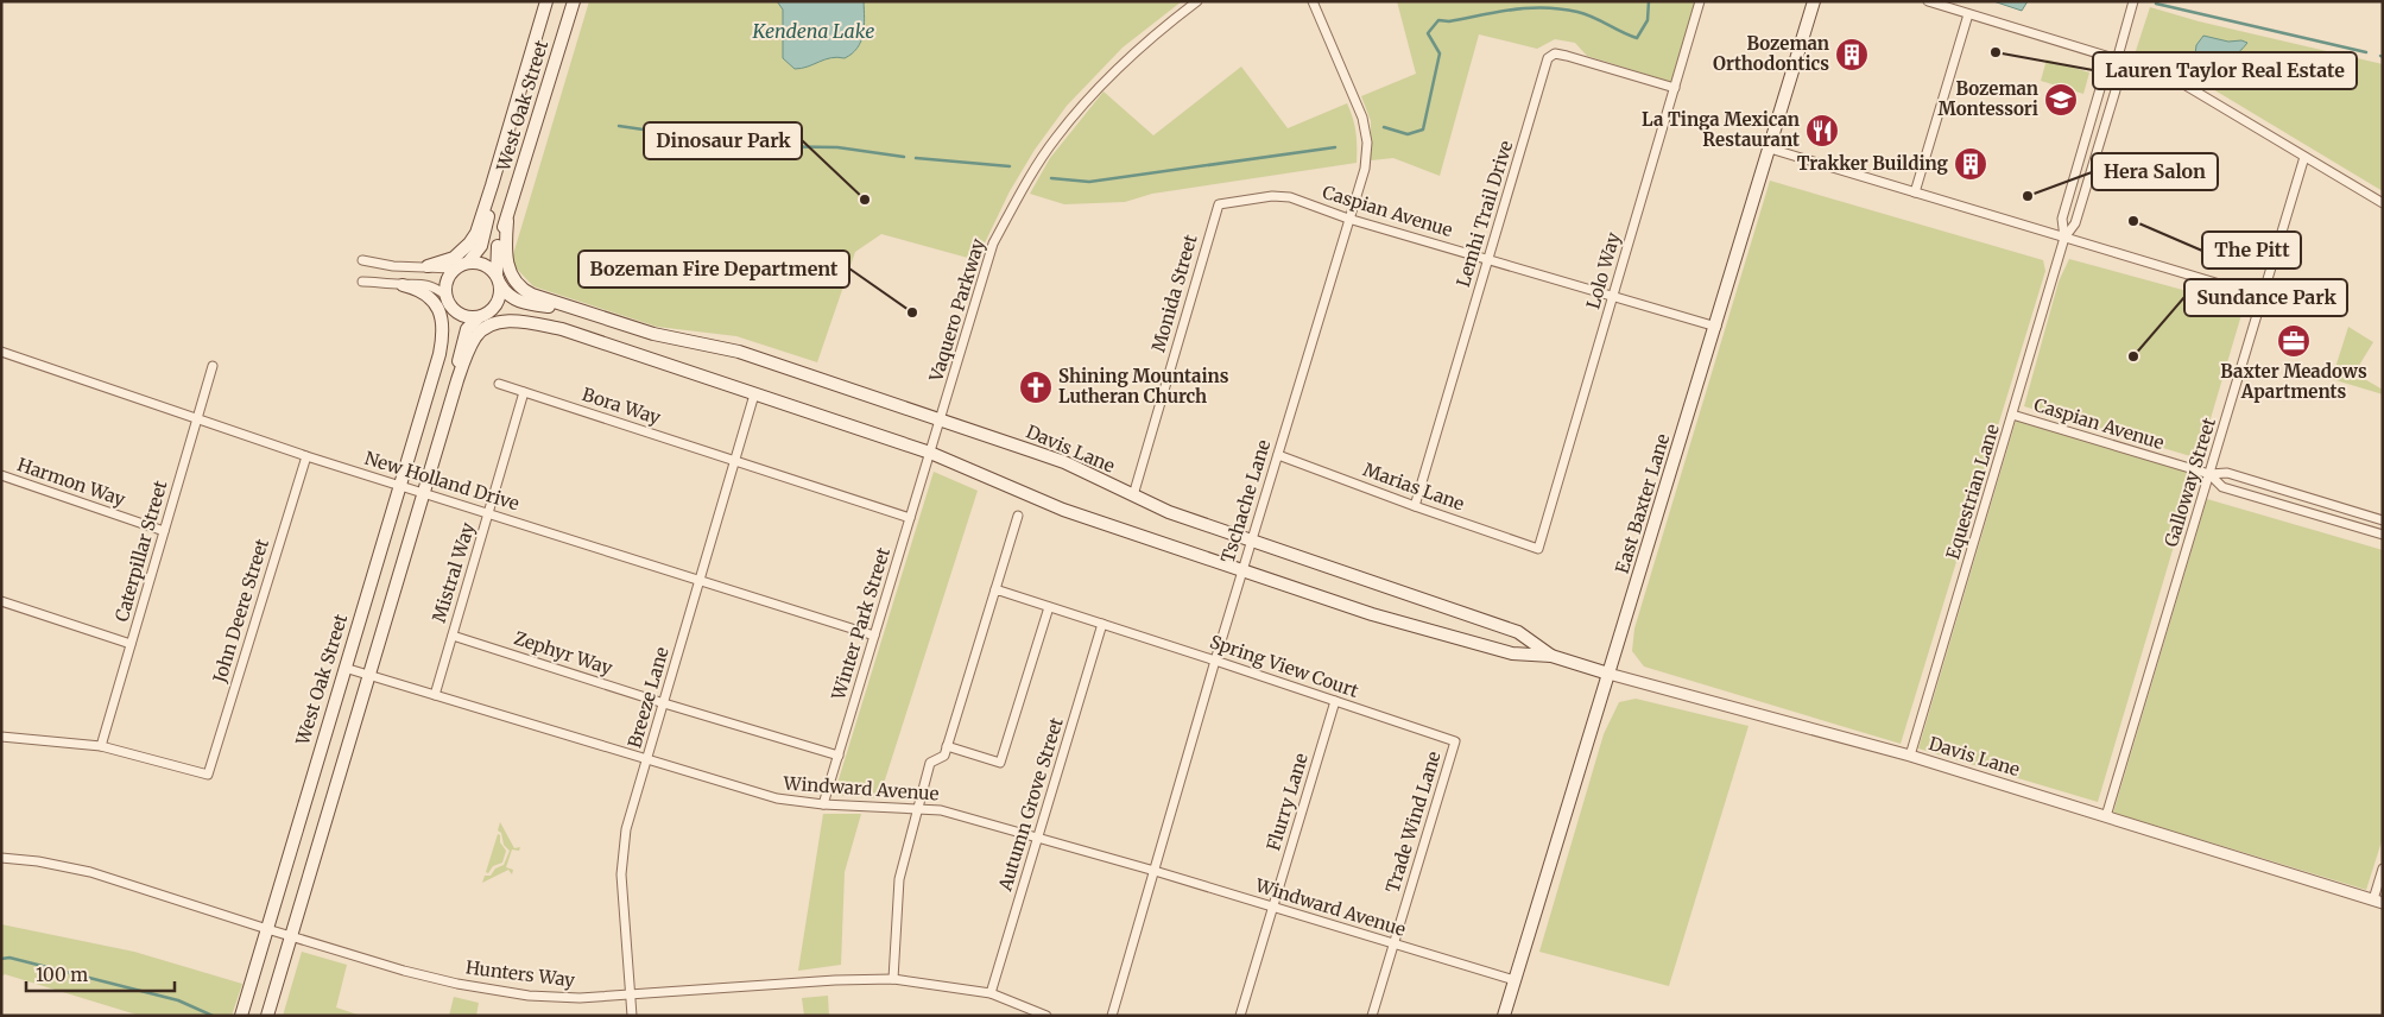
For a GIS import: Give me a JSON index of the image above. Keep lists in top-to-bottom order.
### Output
{
  "streets": {
    "main road": ["West Oak Street", "Davis Lane", "East Baxter Lane"],
    "street": [
      "Caspian Avenue",
      "Lemhi Trail Drive",
      "Lolo Way",
      "Monida Street",
      "Vaquero Parkway",
      "Bora Way",
      "New Holland Drive",
      "Harmon Way",
      "Galloway Street",
      "Marias Lane",
      "Equestrian Lane",
      "Tschache Lane",
      "Caterpillar Street",
      "Mistral Way",
      "John Deere Street",
      "Winter Park Street",
      "Zephyr Way",
      "Spring View Court",
      "Breeze Lane",
      "Windward Avenue",
      "Flurry Lane",
      "Autumn Grove Street",
      "Trade Wind Lane",
      "Hunters Way"
    ]
  },
  "crossings": [
    ["West Oak Street", "New Holland Drive"],
    ["West Oak Street", "Windward Avenue"],
    ["West Oak Street", "Hunters Way"],
    ["Caspian Avenue", "Lemhi Trail Drive"],
    ["Caspian Avenue", "Lolo Way"],
    ["Caspian Avenue", "Monida Street"],
    ["Caspian Avenue", "Galloway Street"],
    ["Caspian Avenue", "Equestrian Lane"],
    ["Caspian Avenue", "Tschache Lane"],
    ["Caspian Avenue", "East Baxter Lane"],
    ["Lemhi Trail Drive", "Lolo Way"],
    ["Lemhi Trail Drive", "Marias Lane"],
    ["Lolo Way", "Marias Lane"],
    ["Monida Street", "Davis Lane"],
    ["Vaquero Parkway", "Davis Lane"],
    ["Vaquero Parkway", "Winter Park Street"],
    ["Bora Way", "Mistral Way"],
    ["Bora Way", "Winter Park Street"],
    ["Bora Way", "Breeze Lane"],
    ["Davis Lane", "Galloway Street"],
    ["Davis Lane", "Equestrian Lane"],
    ["Davis Lane", "Tschache Lane"],
    ["Davis Lane", "East Baxter Lane"],
    ["Davis Lane", "Winter Park Street"],
    ["Davis Lane", "Breeze Lane"],
    ["New Holland Drive", "Caterpillar Street"],
    ["New Holland Drive", "Mistral Way"],
    ["New Holland Drive", "John Deere Street"],
    ["New Holland Drive", "Winter Park Street"],
    ["New Holland Drive", "Breeze Lane"],
    ["Harmon Way", "Caterpillar Street"],
    ["Marias Lane", "Tschache Lane"],
    ["Tschache Lane", "Spring View Court"],
    ["Tschache Lane", "Windward Avenue"],
    ["East Baxter Lane", "Windward Avenue"],
    ["Caterpillar Street", "John Deere Street"],
    ["Mistral Way", "Zephyr Way"],
    ["Mistral Way", "Windward Avenue"],
    ["Winter Park Street", "Zephyr Way"],
    ["Winter Park Street", "Windward Avenue"],
    ["Zephyr Way", "Breeze Lane"],
    ["Spring View Court", "Flurry Lane"],
    ["Spring View Court", "Autumn Grove Street"],
    ["Spring View Court", "Trade Wind Lane"],
    ["Breeze Lane", "Windward Avenue"],
    ["Breeze Lane", "Hunters Way"],
    ["Windward Avenue", "Flurry Lane"],
    ["Windward Avenue", "Autumn Grove Street"],
    ["Windward Avenue", "Trade Wind Lane"],
    ["Autumn Grove Street", "Hunters Way"]
  ],
  "water": ["Kendena Lake"],
  "places": {
    "other": [
      "Lauren Taylor Real Estate",
      "Hera Salon",
      "Dinosaur Park",
      "The Pitt",
      "Bozeman Fire Department",
      "Sundance Park"
    ],
    "building": ["Bozeman Orthodontics", "Trakker Building"],
    "school or university": ["Bozeman Montessori"],
    "restaurant": ["La Tinga Mexican Restaurant"],
    "office": ["Baxter Meadows Apartments"],
    "church": ["Shining Mountains Lutheran Church"]
  },
  "scale_bar": "100 m"
}
